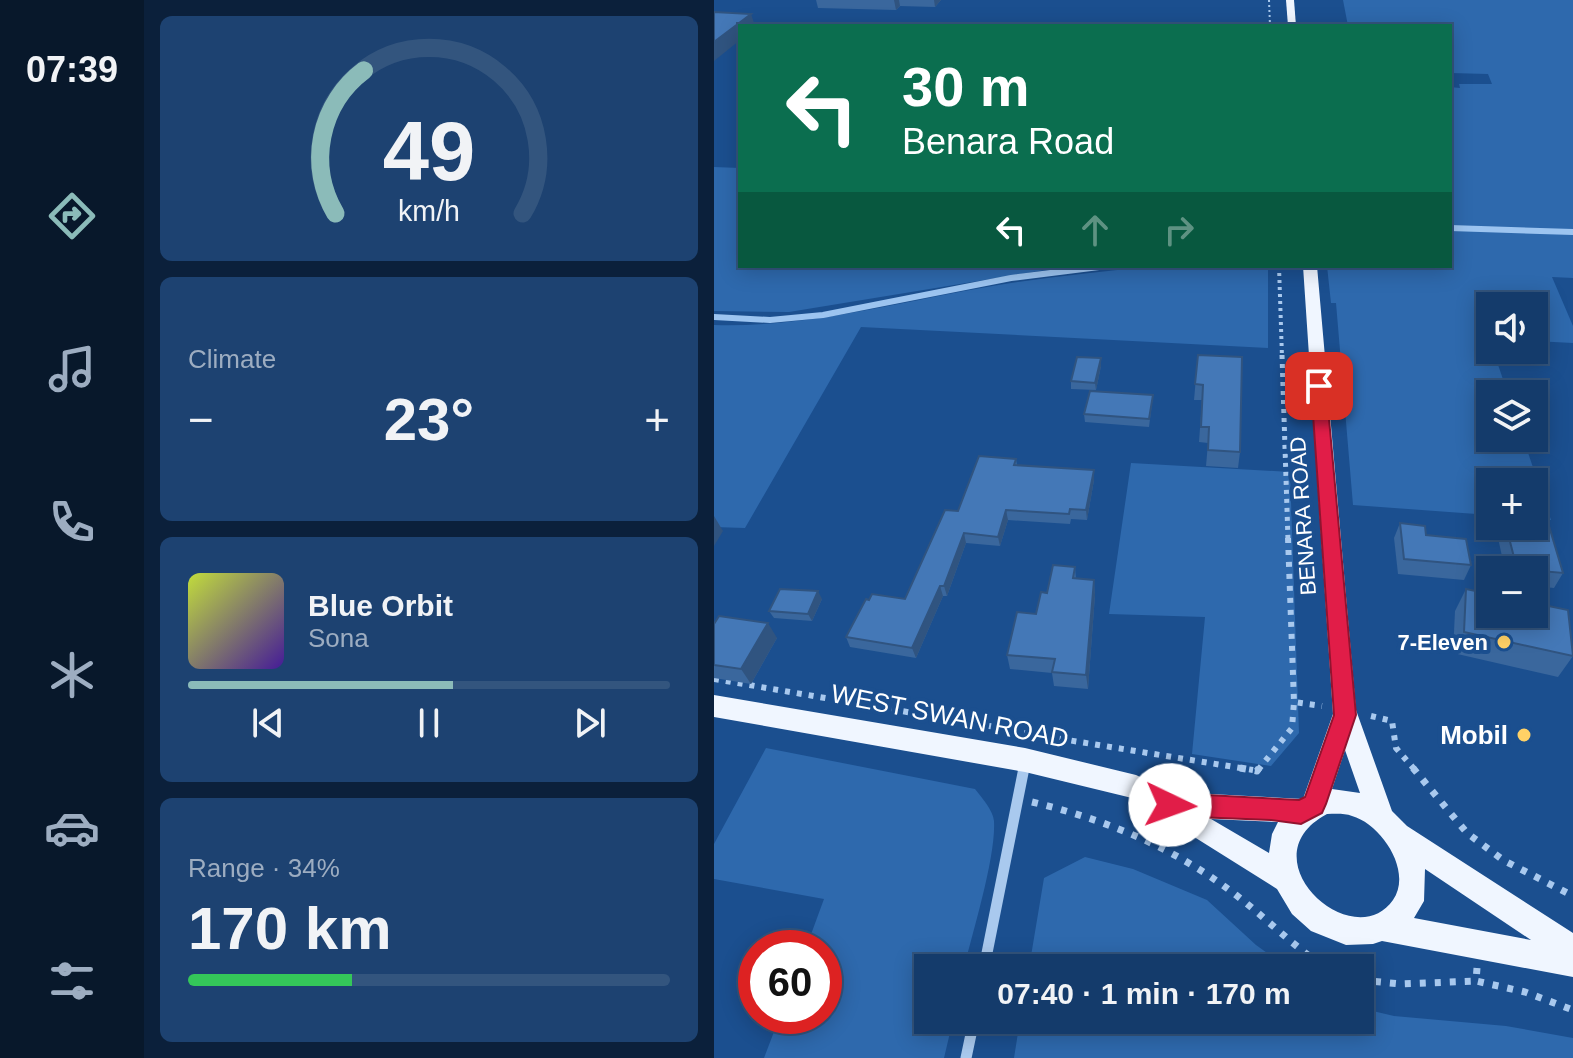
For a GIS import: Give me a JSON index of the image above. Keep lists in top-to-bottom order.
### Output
{
  "streets": {
    "main road": ["BENARA ROAD", "WEST SWAN ROAD"]
  },
  "crossings": [
    ["BENARA ROAD", "WEST SWAN ROAD"]
  ],
  "places": ["7-Eleven", "Mobil"],
  "page": {
    "tabs": "07:39",
    "turn": ["30 m", "Benara Road"],
    "tile": [
      "Climate",
      ["Range · 34%", "170 km"]
    ],
    "map_buttons": ["+", "−"],
    "heat": ["−", "23°", "+"],
    "song": ["Blue Orbit", "Sona"],
    "limit": "60",
    "trip": "07:40 · 1 min · 170 m",
    "gauge": ["49", "km/h"]
  }
}
